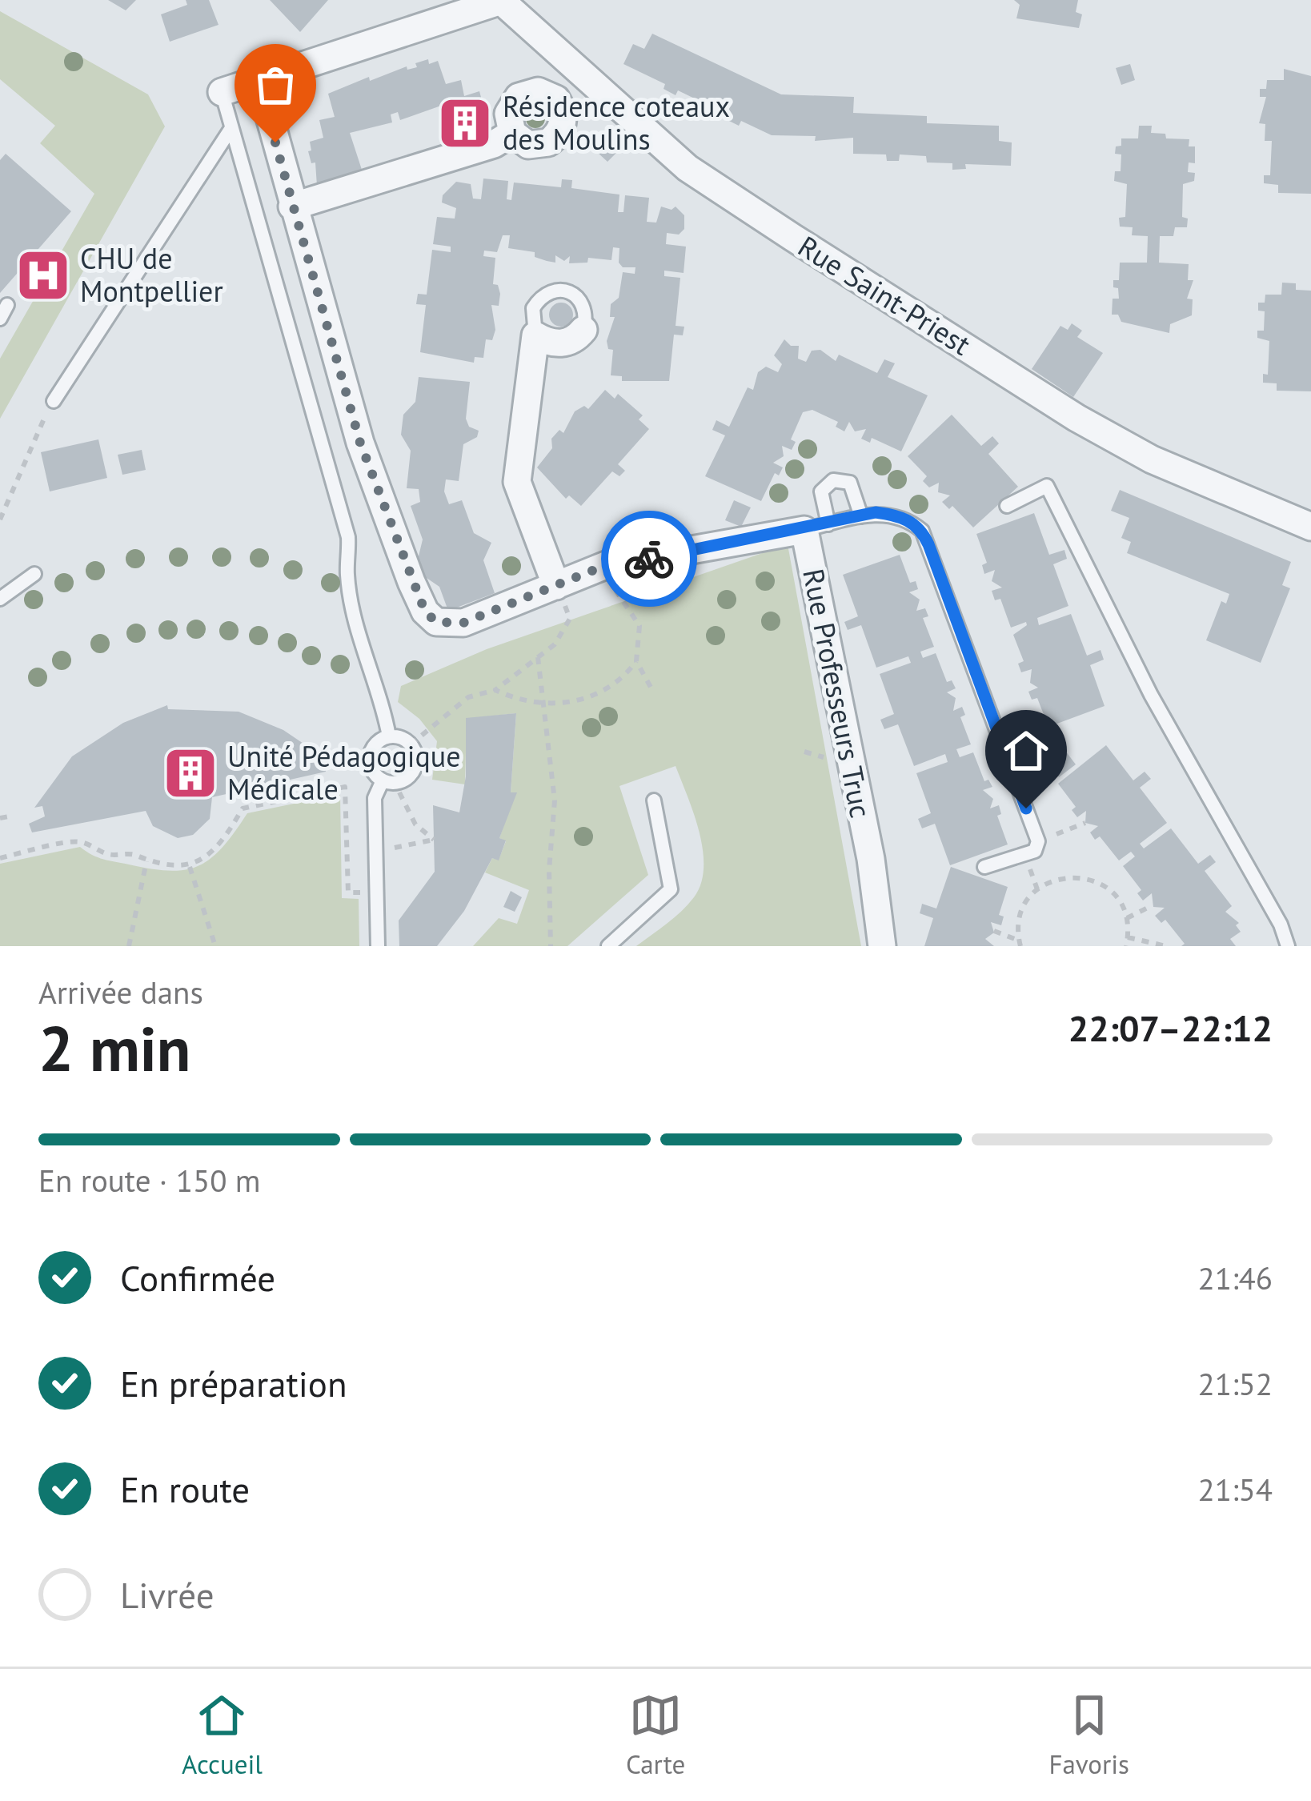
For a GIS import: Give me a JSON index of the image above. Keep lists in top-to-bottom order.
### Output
{
  "streets": {
    "street": ["Rue Saint-Priest", "Rue Professeurs Truc"]
  },
  "places": {
    "building": ["Résidence coteaux des Moulins", "Unité Pédagogique Médicale"],
    "hospital": ["CHU de Montpellier"]
  },
  "page": {
    "heading": ["2 min", "Arrivée dans", "22:07–22:12"],
    "bar": "En route · 150 m",
    "list": [
      ["Confirmée", "21:46"],
      ["En préparation", "21:52"],
      ["En route", "21:54"],
      "Livrée"
    ],
    "tabs": ["Accueil", "Carte", "Favoris"]
  }
}
